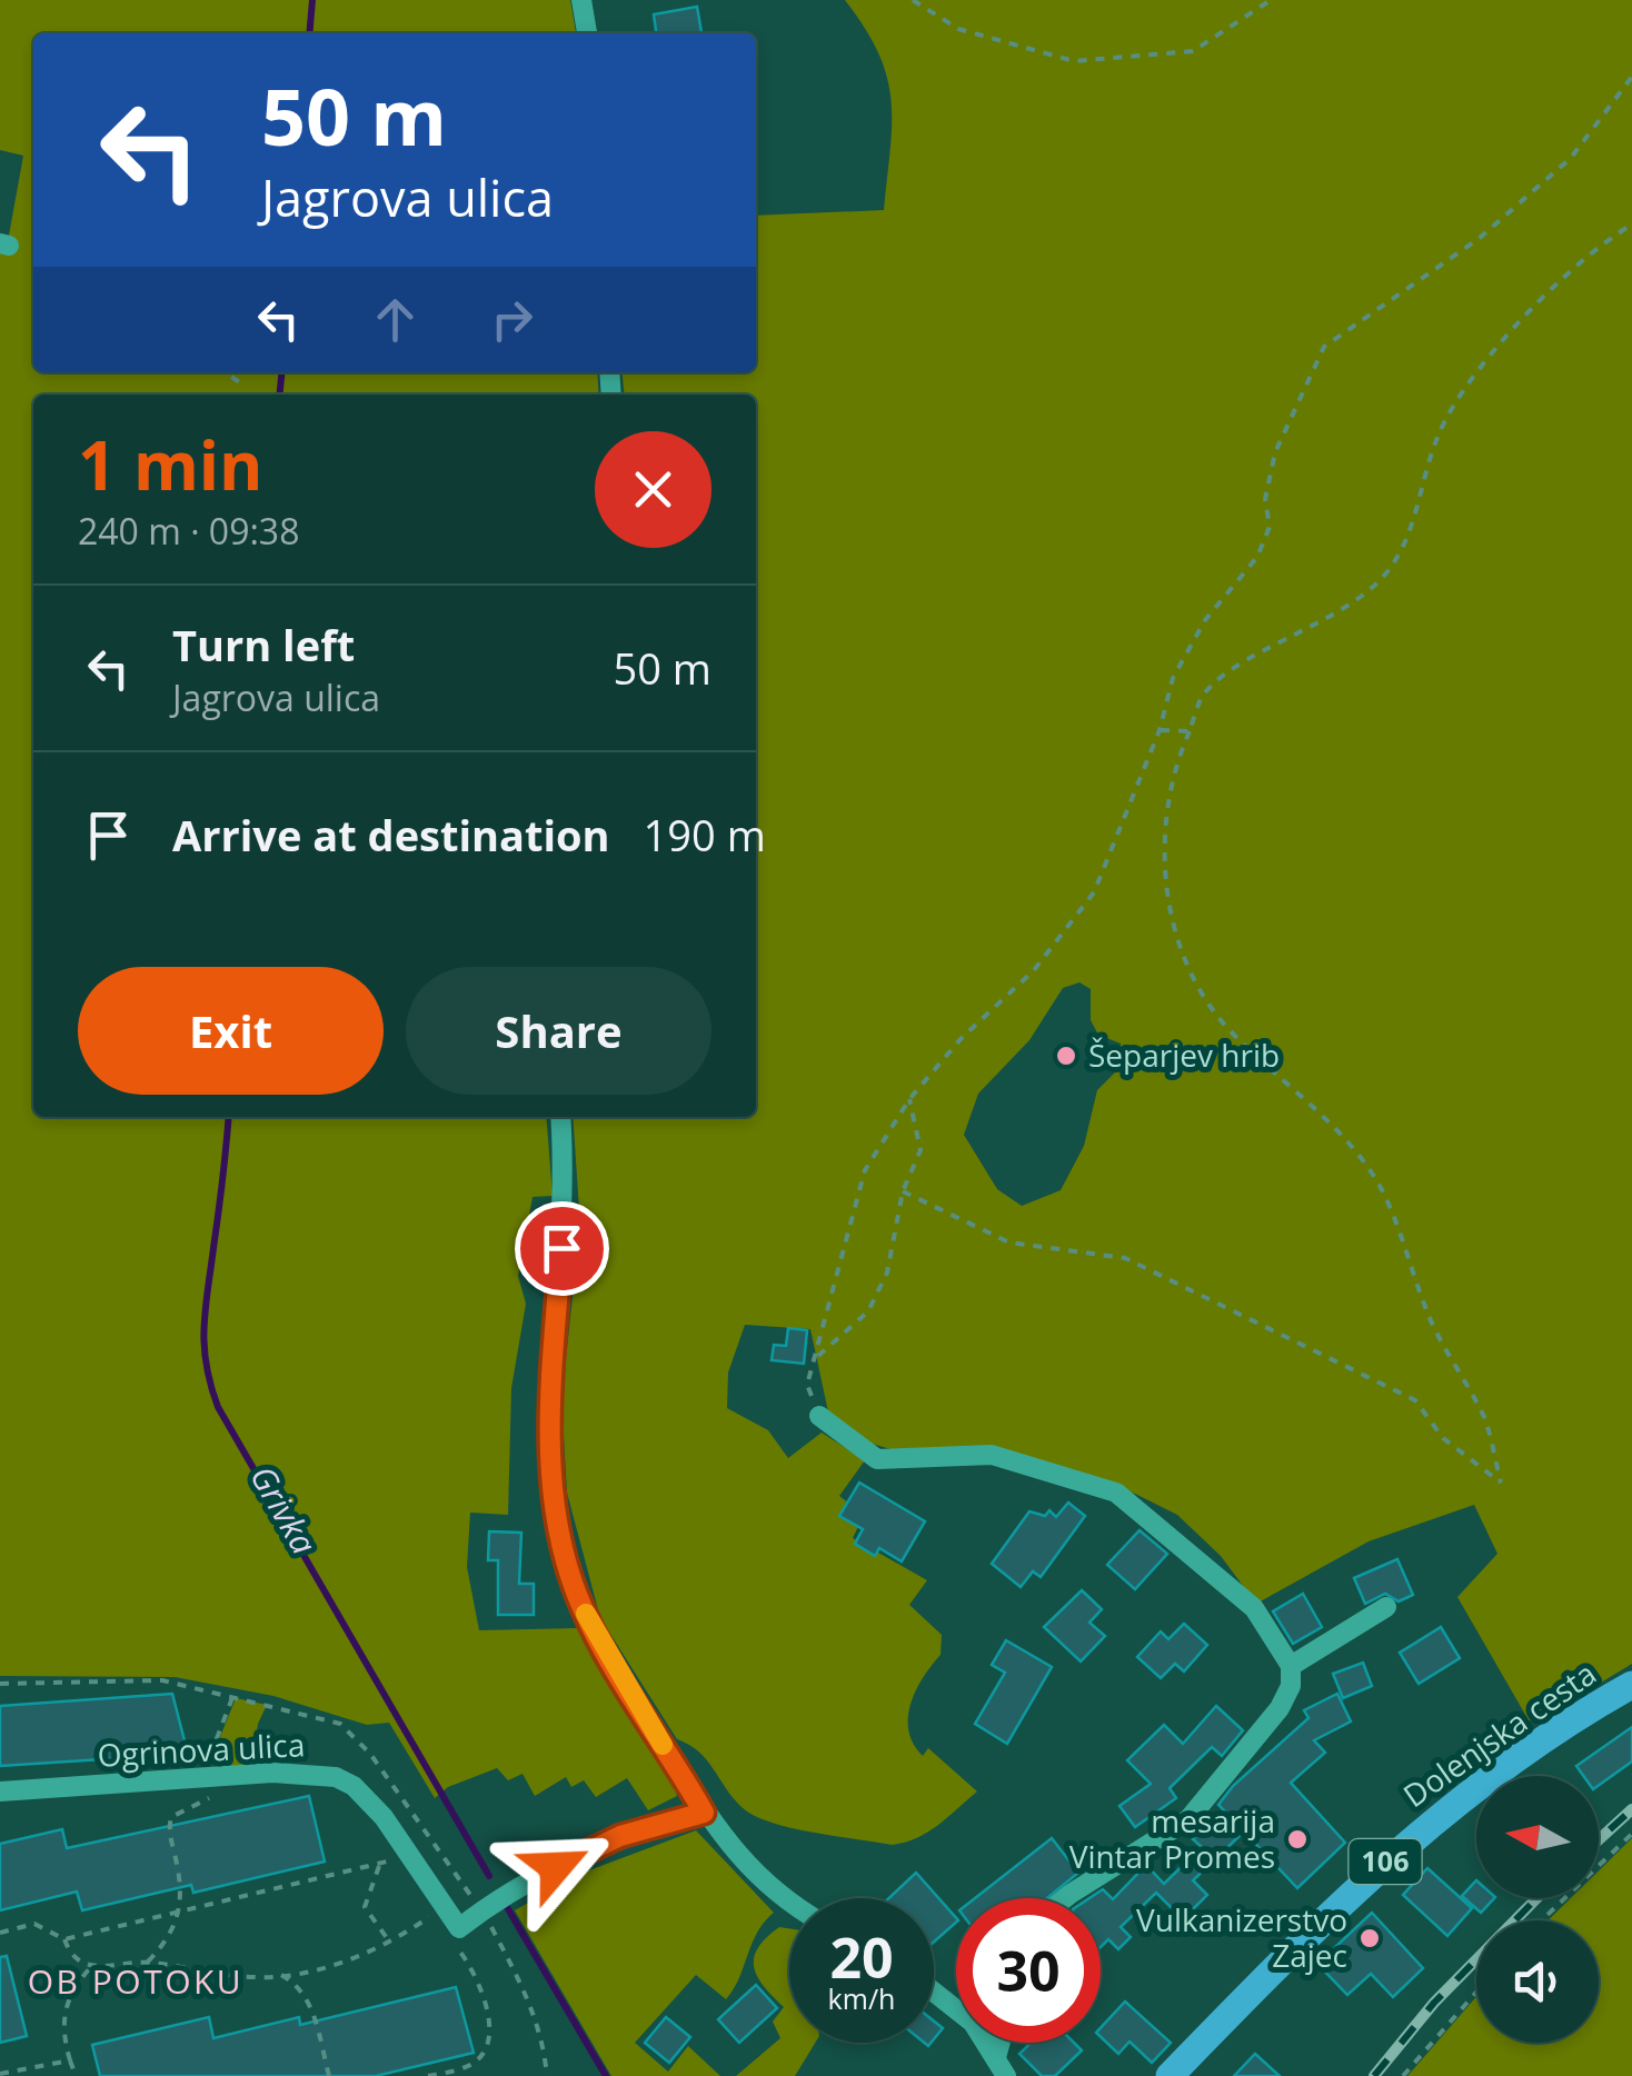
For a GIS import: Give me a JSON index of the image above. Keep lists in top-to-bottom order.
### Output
{
  "streets": {
    "main road": ["Dolenjska cesta", "106"],
    "street": ["Ogrinova ulica"]
  },
  "districts": ["OB POTOKU"],
  "water": ["Grivka"],
  "places": ["Šeparjev hrib", "mesarija Vintar Promes", "Vulkanizerstvo Zajec"],
  "north": "left",
  "page": {
    "turn": ["50 m", "Jagrova ulica"],
    "heading": ["1 min", "240 m · 09:38"],
    "list": [
      {
        "name": "Turn left",
        "note": "Jagrova ulica",
        "value": "50 m"
      },
      {
        "name": "Arrive at destination",
        "value": "190 m"
      }
    ],
    "buttons": ["Exit", "Share"],
    "speed": "20 km/h",
    "limit": "30"
  }
}
